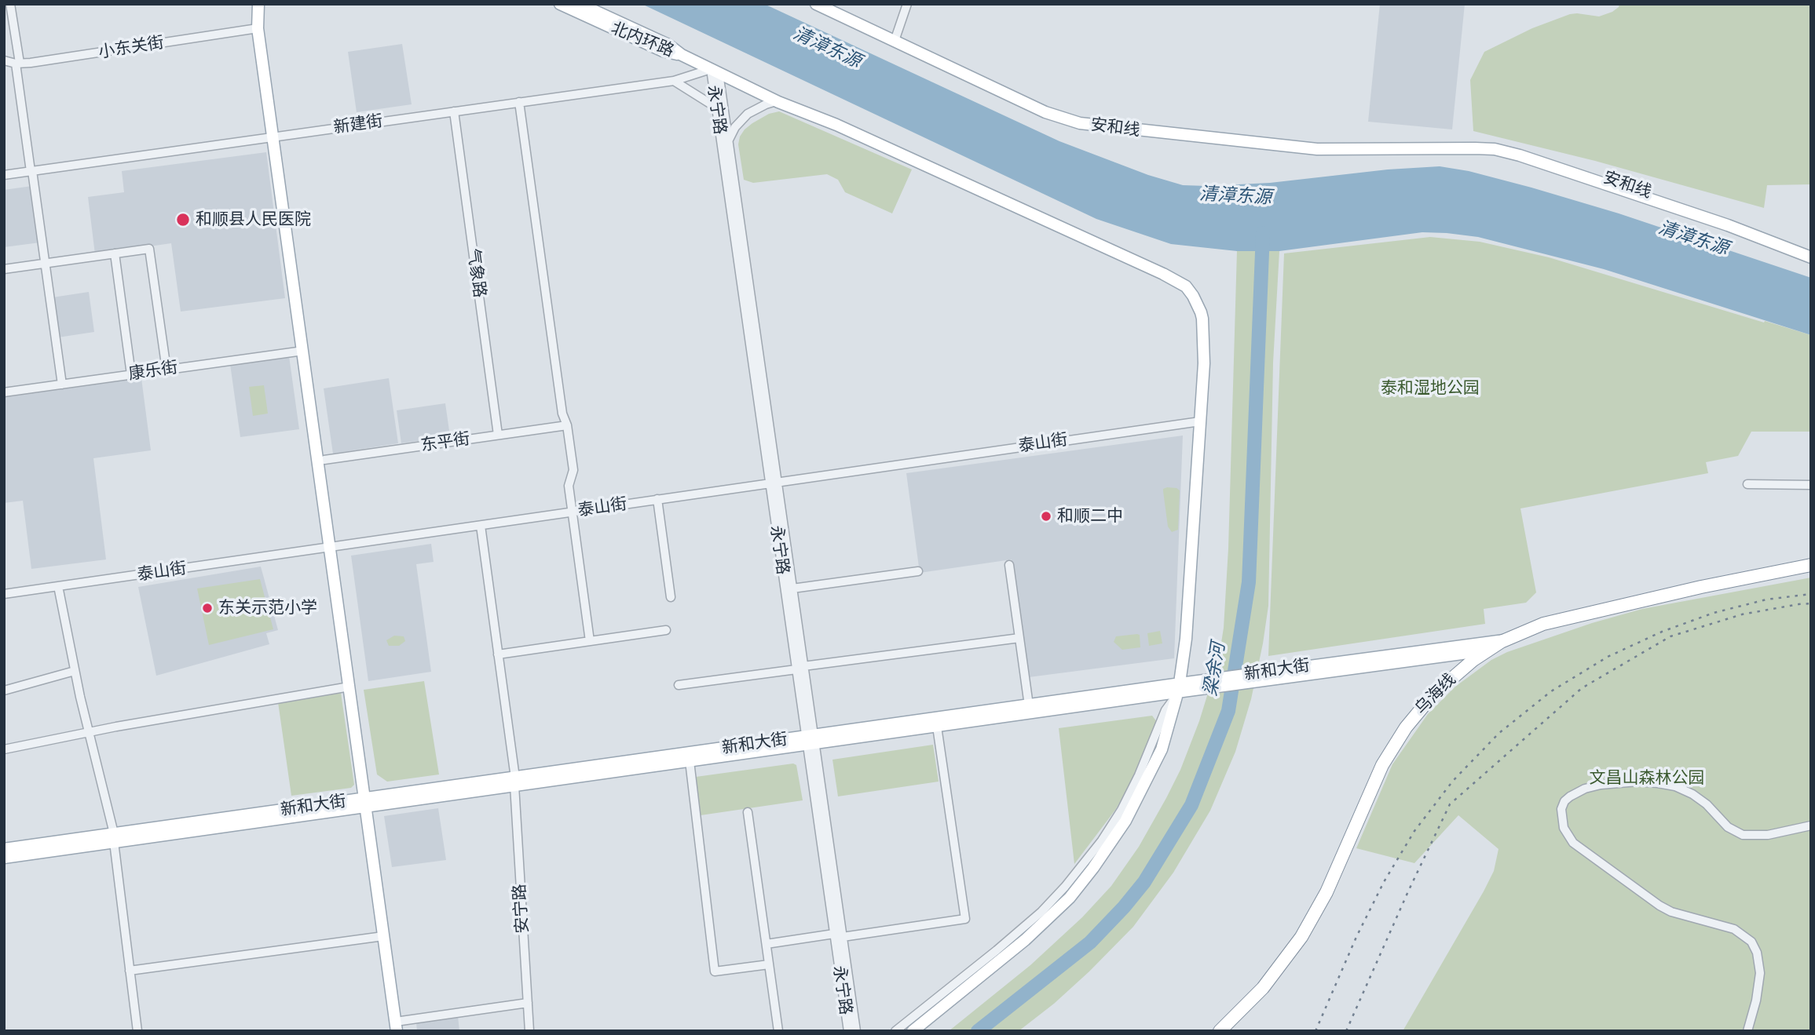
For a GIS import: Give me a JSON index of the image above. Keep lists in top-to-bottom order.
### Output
{
  "streets": {
    "highway": ["乌海线"],
    "main road": ["北内环路", "安和线", "新和大街"],
    "street": [
      "小东关街",
      "永宁路",
      "新建街",
      "气象路",
      "康乐街",
      "东平街",
      "泰山街",
      "安宁路"
    ]
  },
  "crossings": [
    ["永宁路", "新建街"],
    ["永宁路", "泰山街"],
    ["永宁路", "新和大街"],
    ["新建街", "气象路"],
    ["气象路", "东平街"],
    ["泰山街", "安宁路"],
    ["新和大街", "乌海线"],
    ["新和大街", "安宁路"]
  ],
  "water": ["清漳东源", "梁余河"],
  "parks": ["泰和湿地公园", "文昌山森林公园"],
  "places": ["和顺县人民医院", "和顺二中", "东关示范小学"]
}
